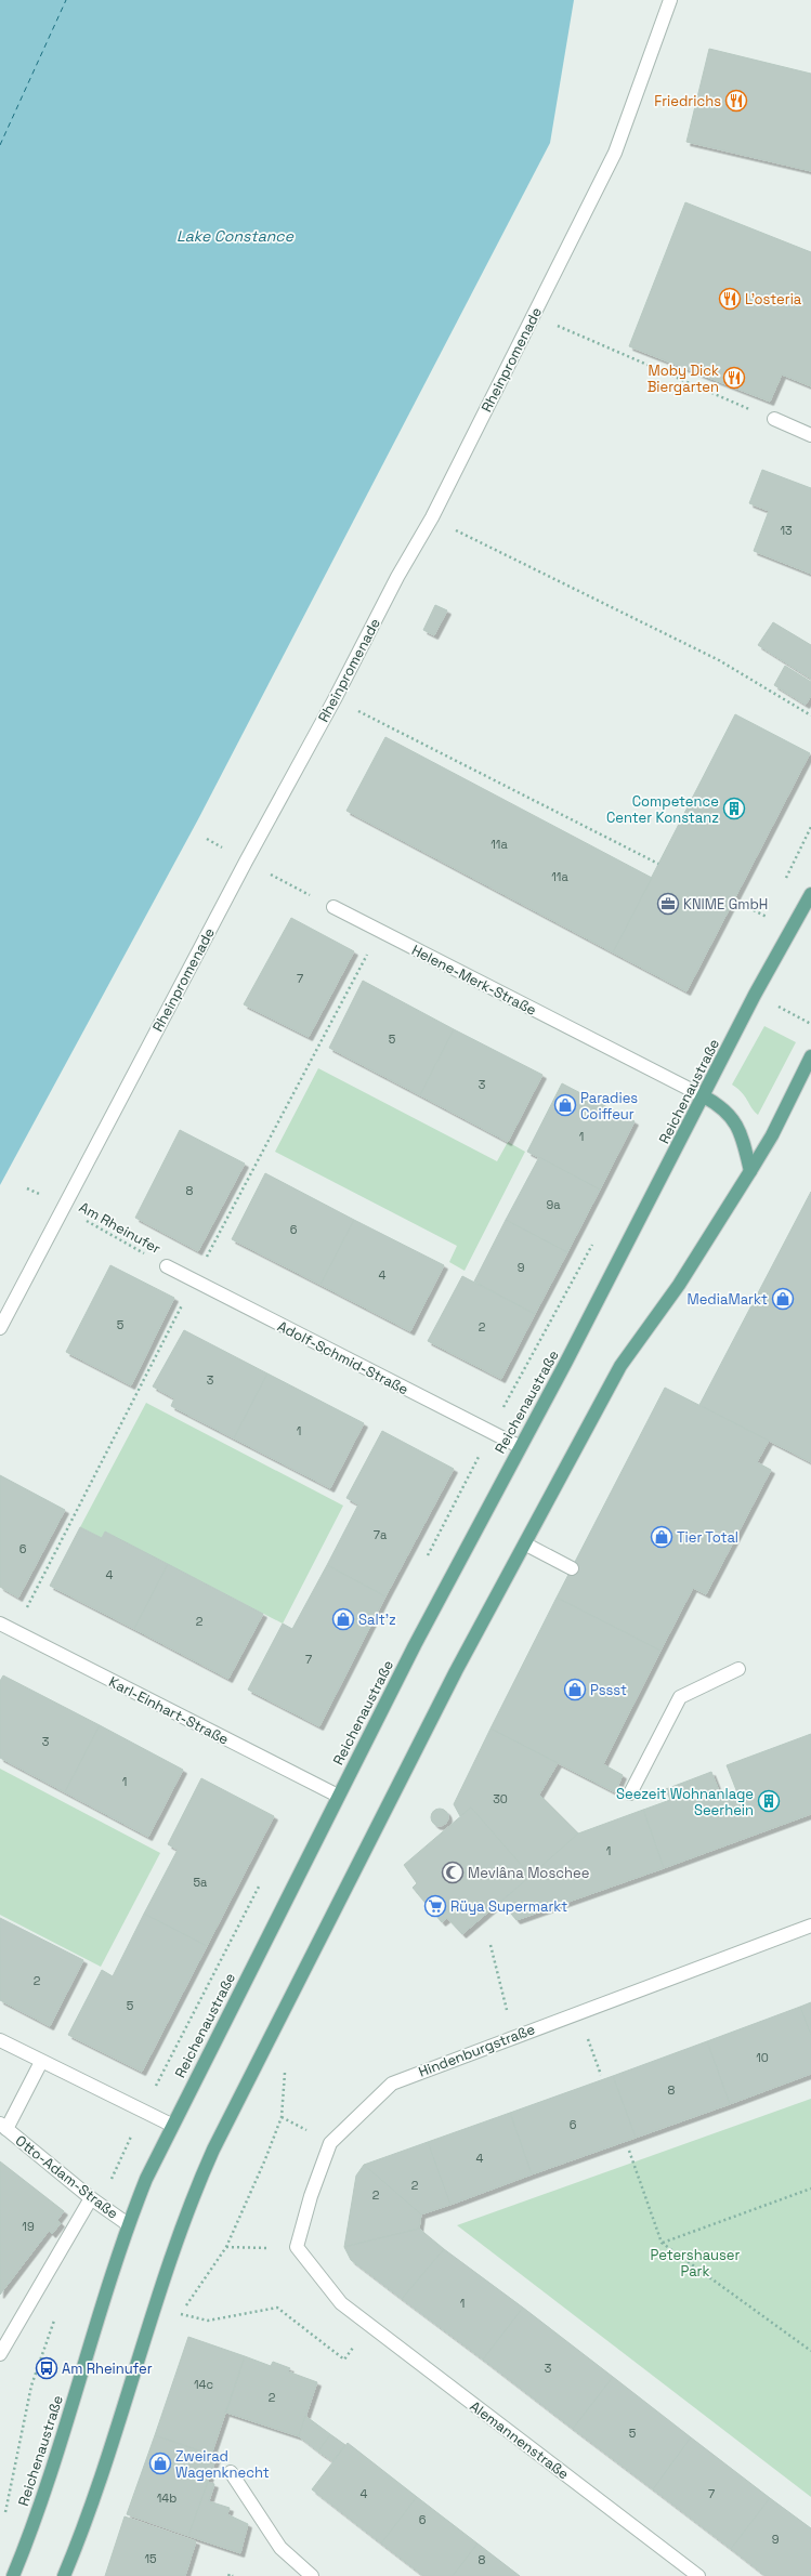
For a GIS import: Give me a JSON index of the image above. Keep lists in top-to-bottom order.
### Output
{
  "streets": {
    "main road": ["Reichenaustraße"],
    "street": [
      "Rheinpromenade",
      "Helene-Merk-Straße",
      "Adolf-Schmid-Straße",
      "Karl-Einhart-Straße",
      "Hindenburgstraße",
      "Otto-Adam-Straße",
      "Alemannenstraße"
    ],
    "path": ["Am Rheinufer"]
  },
  "crossings": [
    ["Rheinpromenade", "Am Rheinufer"],
    ["Helene-Merk-Straße", "Reichenaustraße"],
    ["Reichenaustraße", "Adolf-Schmid-Straße"],
    ["Reichenaustraße", "Karl-Einhart-Straße"],
    ["Reichenaustraße", "Otto-Adam-Straße"],
    ["Am Rheinufer", "Adolf-Schmid-Straße"],
    ["Hindenburgstraße", "Alemannenstraße"]
  ],
  "water": ["Lake Constance"],
  "parks": ["Petershauser Park"],
  "places": {
    "restaurant": ["Friedrichs", "L'osteria", "Moby Dick Biergarten"],
    "building": ["Competence Center Konstanz", "Seezeit Wohnanlage Seerhein"],
    "office": ["KNIME GmbH"],
    "shop": [
      "Paradies Coiffeur",
      "MediaMarkt",
      "Tier Total",
      "Salt'z",
      "Pssst",
      "Zweirad Wagenknecht"
    ],
    "mosque": ["Mevlâna Moschee"],
    "supermarket": ["Rüya Supermarkt"],
    "bus stop": ["Am Rheinufer"]
  },
  "house_numbers": [
    "13",
    "11a",
    "11a",
    "7",
    "5",
    "3",
    "1",
    "8",
    "9a",
    "6",
    "9",
    "4",
    "5",
    "2",
    "3",
    "1",
    "7a",
    "6",
    "4",
    "2",
    "7",
    "3",
    "1",
    "30",
    "1",
    "5a",
    "2",
    "5",
    "10",
    "8",
    "6",
    "4",
    "2",
    "2",
    "19",
    "1",
    "3",
    "14c",
    "2",
    "5",
    "4",
    "7",
    "14b",
    "6",
    "9",
    "15",
    "8"
  ]
}
